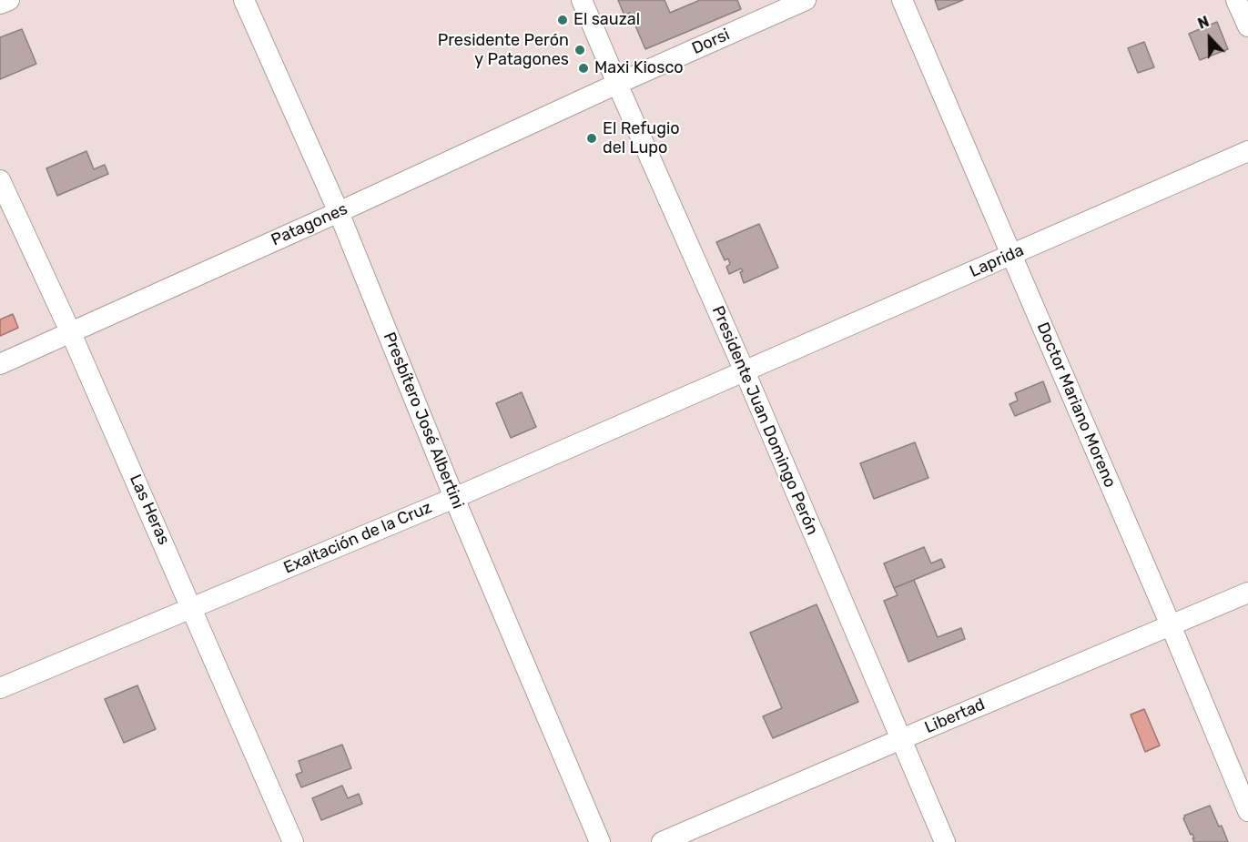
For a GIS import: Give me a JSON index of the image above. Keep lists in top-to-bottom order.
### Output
{
  "streets": {
    "street": [
      "Dorsi",
      "Patagones",
      "Laprida",
      "Doctor Mariano Moreno",
      "Presbítero José Albertini",
      "Presidente Juan Domingo Perón",
      "Las Heras",
      "Exaltación de la Cruz",
      "Libertad"
    ]
  },
  "crossings": [
    ["Dorsi", "Patagones"],
    ["Dorsi", "Presidente Juan Domingo Perón"],
    ["Patagones", "Presbítero José Albertini"],
    ["Patagones", "Presidente Juan Domingo Perón"],
    ["Patagones", "Las Heras"],
    ["Laprida", "Doctor Mariano Moreno"],
    ["Laprida", "Presidente Juan Domingo Perón"],
    ["Laprida", "Exaltación de la Cruz"],
    ["Doctor Mariano Moreno", "Libertad"],
    ["Presbítero José Albertini", "Exaltación de la Cruz"],
    ["Presidente Juan Domingo Perón", "Exaltación de la Cruz"],
    ["Presidente Juan Domingo Perón", "Libertad"],
    ["Las Heras", "Exaltación de la Cruz"]
  ],
  "places": [
    "El sauzal",
    "Presidente Perón y Patagones",
    "Maxi Kiosco",
    "El Refugio del Lupo"
  ],
  "north": "top"
}
